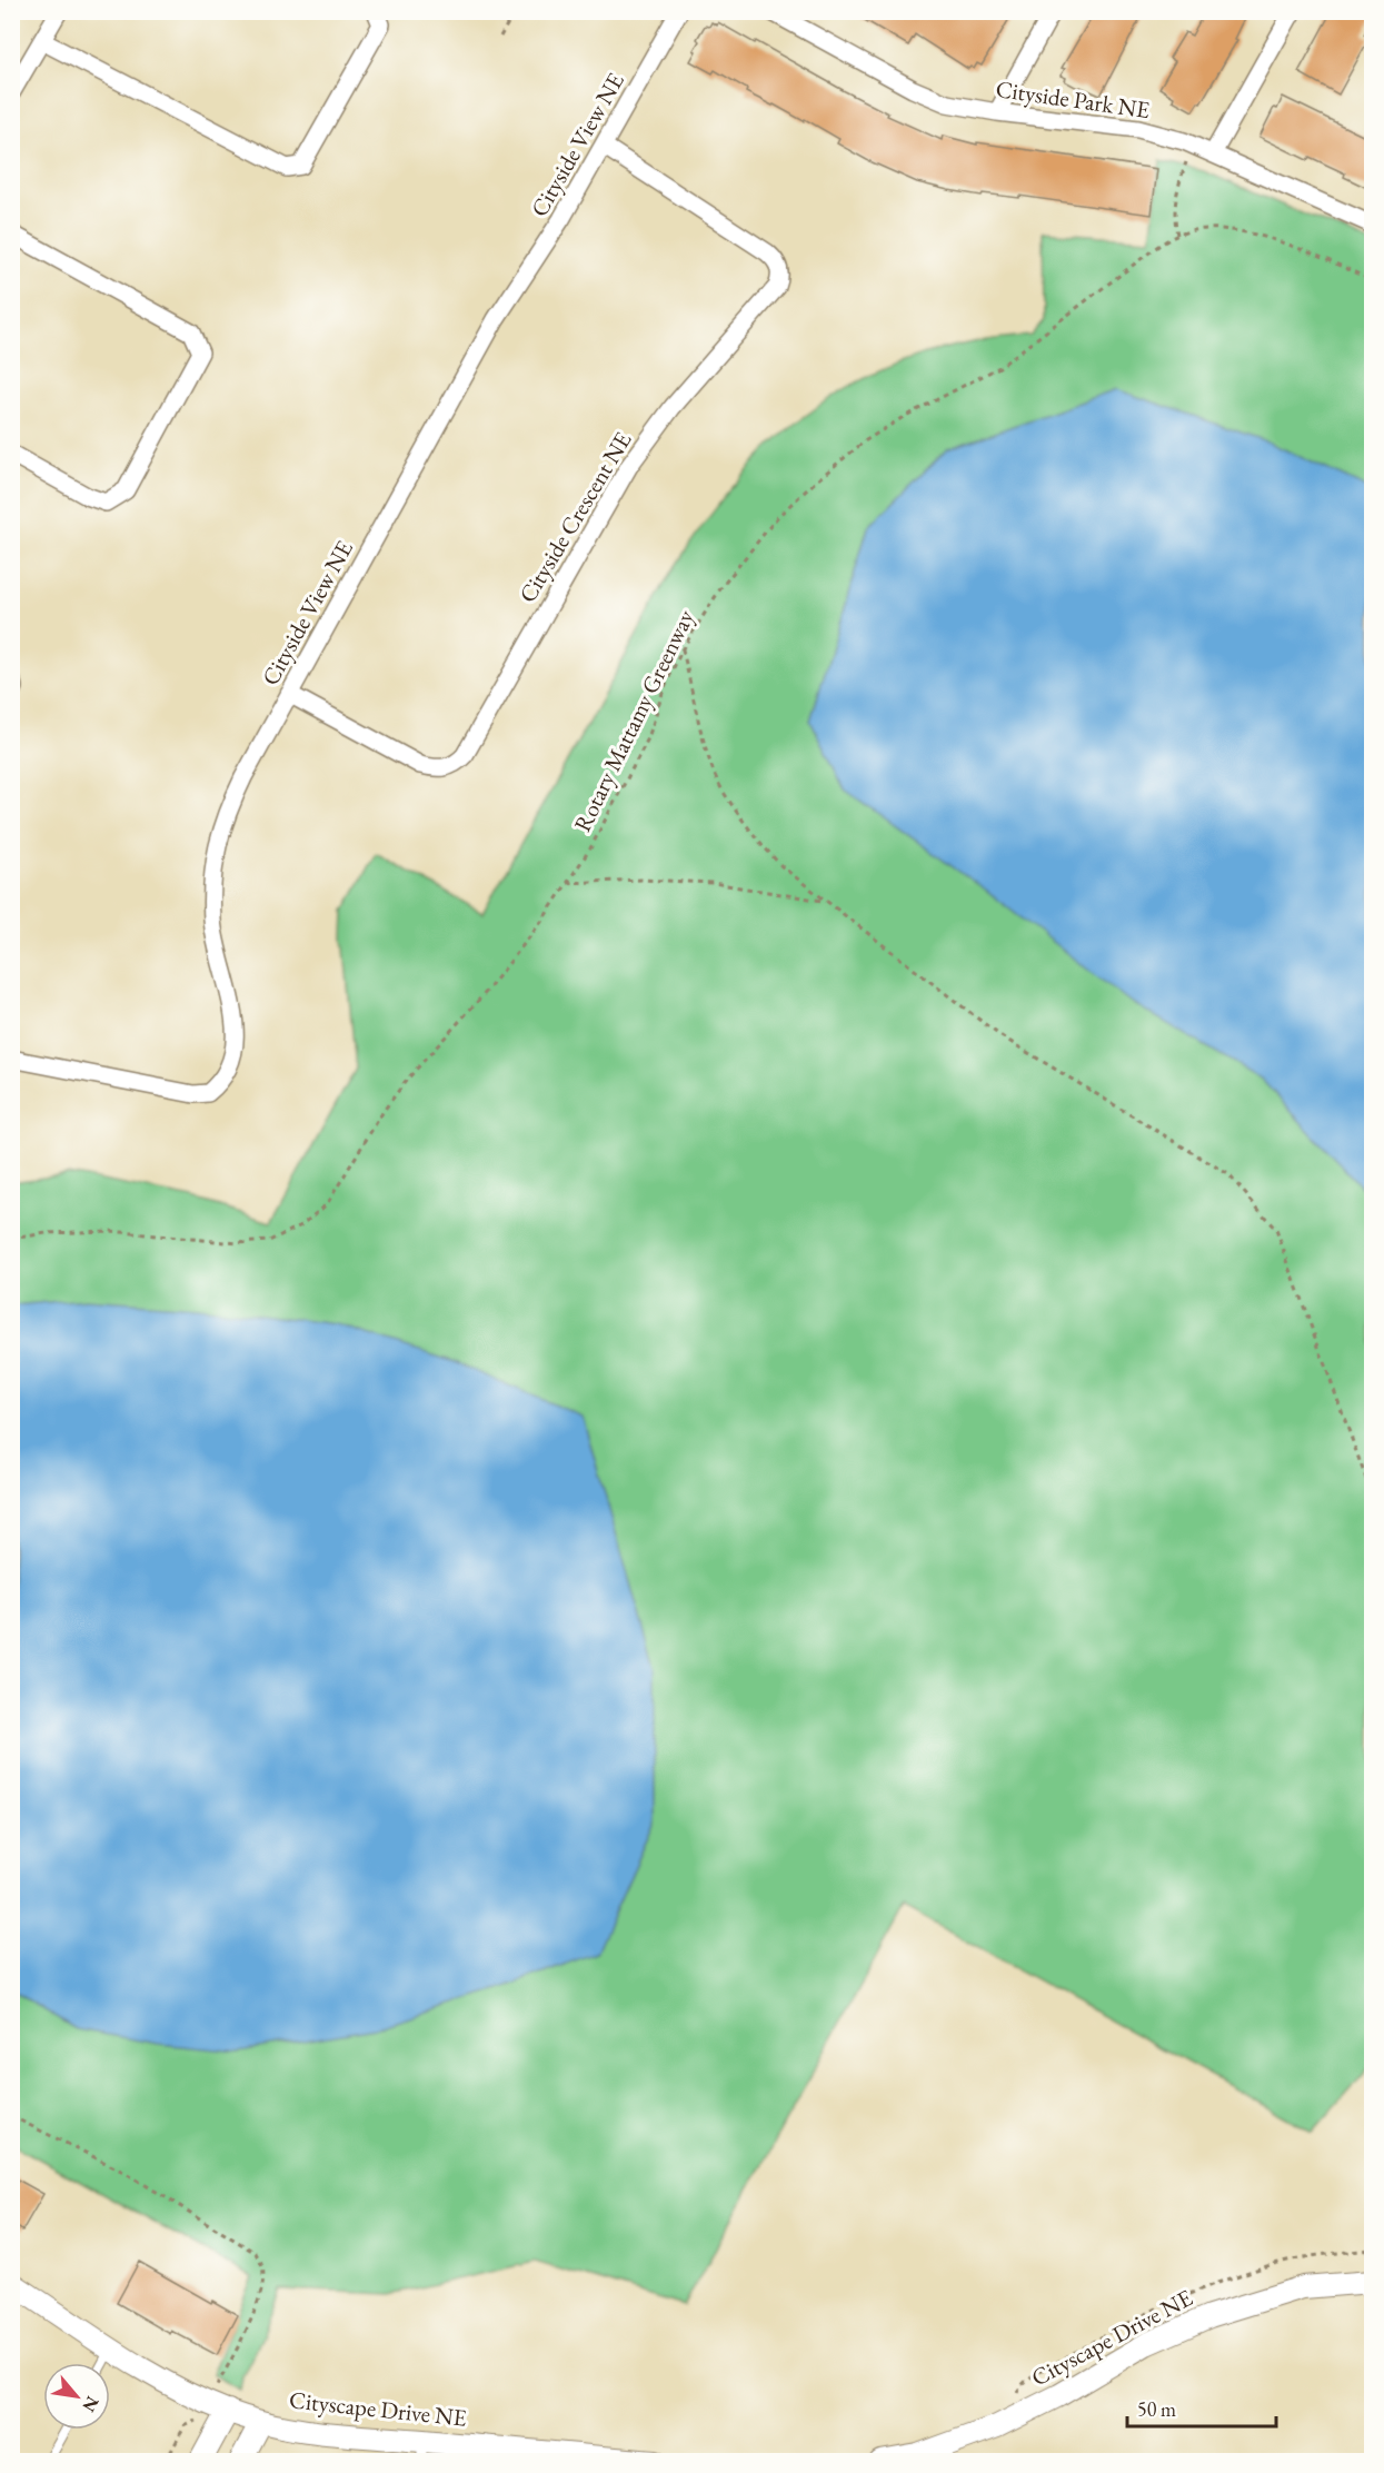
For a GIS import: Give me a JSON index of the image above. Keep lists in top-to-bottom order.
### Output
{
  "streets": {
    "street": [
      "Cityside Park NE",
      "Cityside View NE",
      "Cityside Crescent NE",
      "Cityscape Drive NE"
    ],
    "path": ["Rotary Mattamy Greenway"]
  },
  "crossings": [
    ["Cityside View NE", "Cityside Crescent NE"]
  ],
  "scale_bar": "50 m",
  "north": "bottom right"
}
